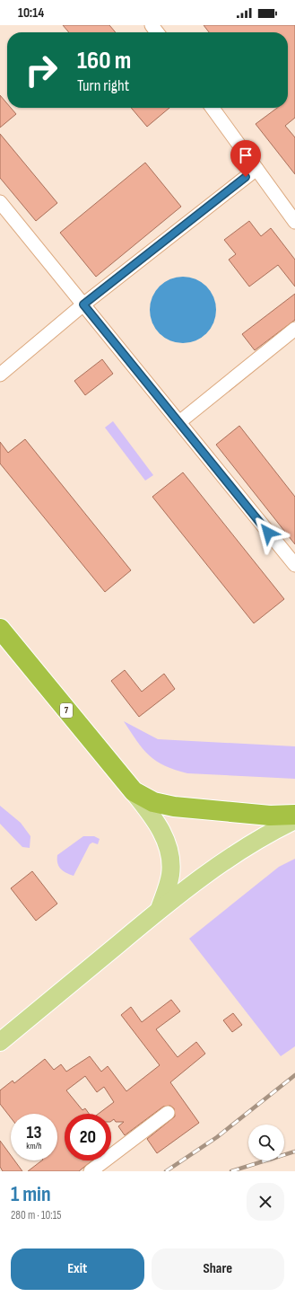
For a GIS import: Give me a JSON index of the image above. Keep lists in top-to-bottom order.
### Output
{
  "streets": {
    "highway": ["7"]
  },
  "page": {
    "status": "10:14",
    "turn": ["160 m", "Turn right"],
    "speed": "13 km/h",
    "limit": "20",
    "heading": ["1 min", "280 m · 10:15"],
    "buttons": ["Exit", "Share"]
  }
}
